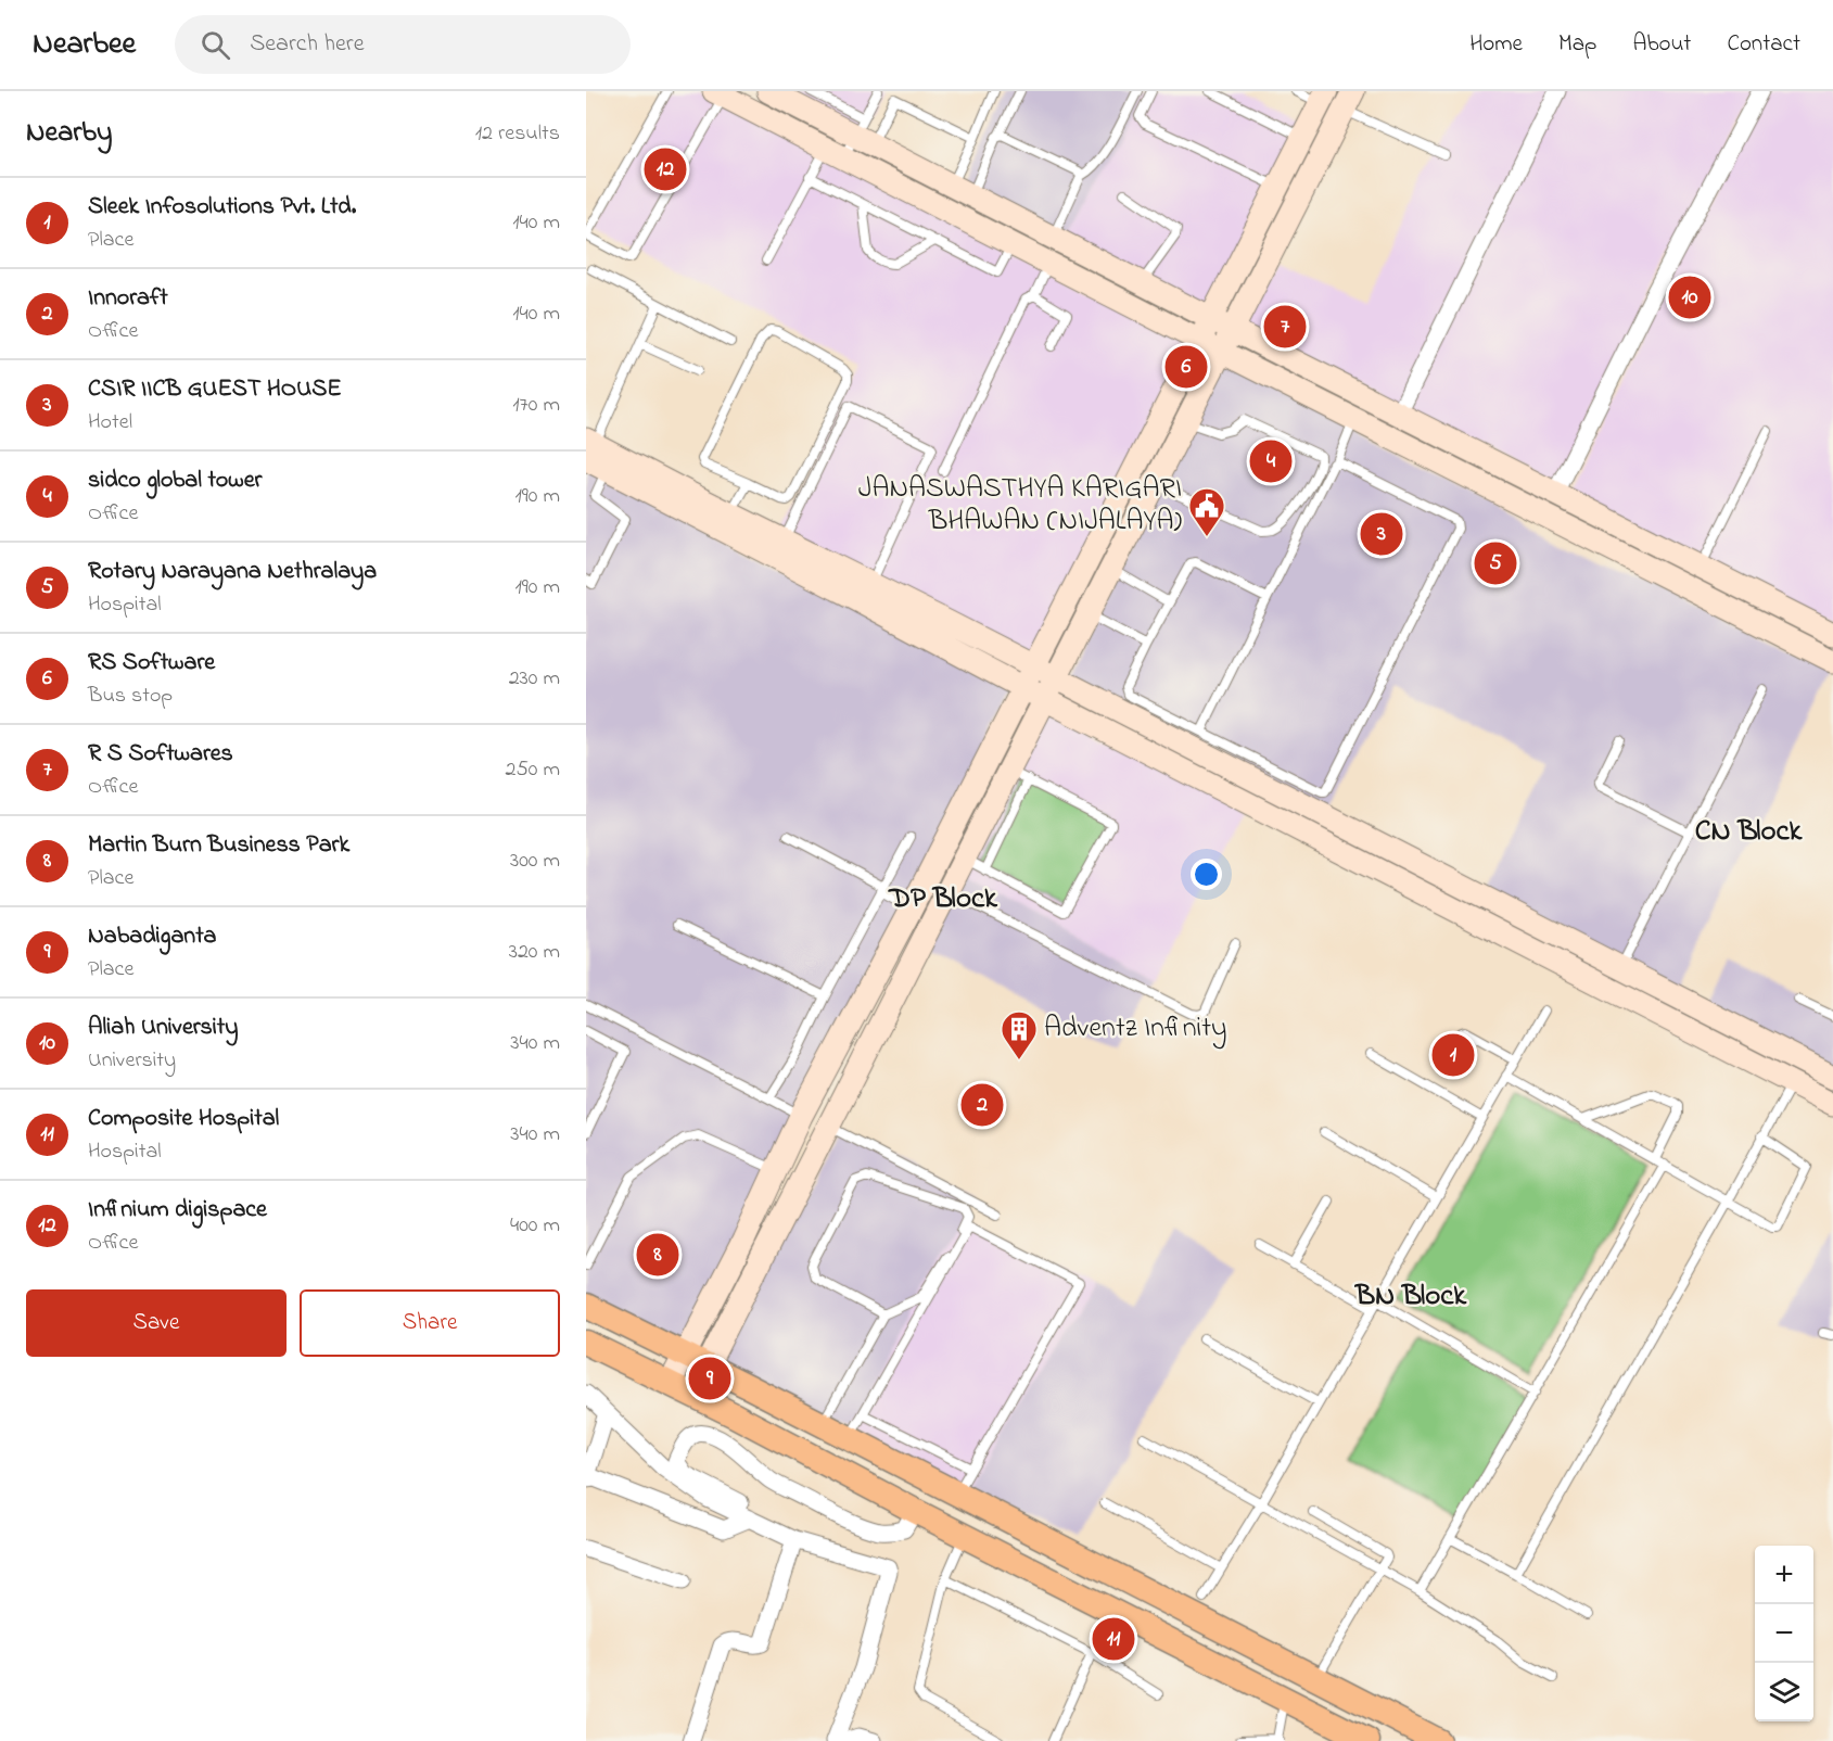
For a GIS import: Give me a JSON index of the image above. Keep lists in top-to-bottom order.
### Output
{
  "districts": ["CN Block", "DP Block", "BN Block"],
  "places": {
    "public building": ["JANASWASTHYA KARIGARI BHAWAN (NIJALAYA)"],
    "building": ["Adventz Infinity"]
  },
  "page": {
    "header": "Nearbee",
    "search": "Search here",
    "nav": [
      "Home",
      "Map",
      "About",
      "Contact"
    ],
    "heading": ["Nearby", "12 results"],
    "pins": [
      "12",
      "10",
      "7",
      "6",
      "4",
      "3",
      "5",
      "1",
      "2",
      "8",
      "9",
      "11"
    ],
    "list": [
      {
        "mark": "1",
        "name": "Sleek Infosolutions Pvt. Ltd.",
        "note": "Place",
        "value": "140 m"
      },
      {
        "mark": "2",
        "name": "Innoraft",
        "note": "Office",
        "value": "140 m"
      },
      {
        "mark": "3",
        "name": "CSIR IICB GUEST HOUSE",
        "note": "Hotel",
        "value": "170 m"
      },
      {
        "mark": "4",
        "name": "sidco global tower",
        "note": "Office",
        "value": "190 m"
      },
      {
        "mark": "5",
        "name": "Rotary Narayana Nethralaya",
        "note": "Hospital",
        "value": "190 m"
      },
      {
        "mark": "6",
        "name": "RS Software",
        "note": "Bus stop",
        "value": "230 m"
      },
      {
        "mark": "7",
        "name": "R S Softwares",
        "note": "Office",
        "value": "250 m"
      },
      {
        "mark": "8",
        "name": "Martin Burn Business Park",
        "note": "Place",
        "value": "300 m"
      },
      {
        "mark": "9",
        "name": "Nabadiganta",
        "note": "Place",
        "value": "320 m"
      },
      {
        "mark": "10",
        "name": "Aliah University",
        "note": "University",
        "value": "340 m"
      },
      {
        "mark": "11",
        "name": "Composite Hospital",
        "note": "Hospital",
        "value": "340 m"
      },
      {
        "mark": "12",
        "name": "Infinium digispace",
        "note": "Office",
        "value": "400 m"
      }
    ],
    "buttons": ["Save", "Share"],
    "map_buttons": ["+", "−"]
  }
}
